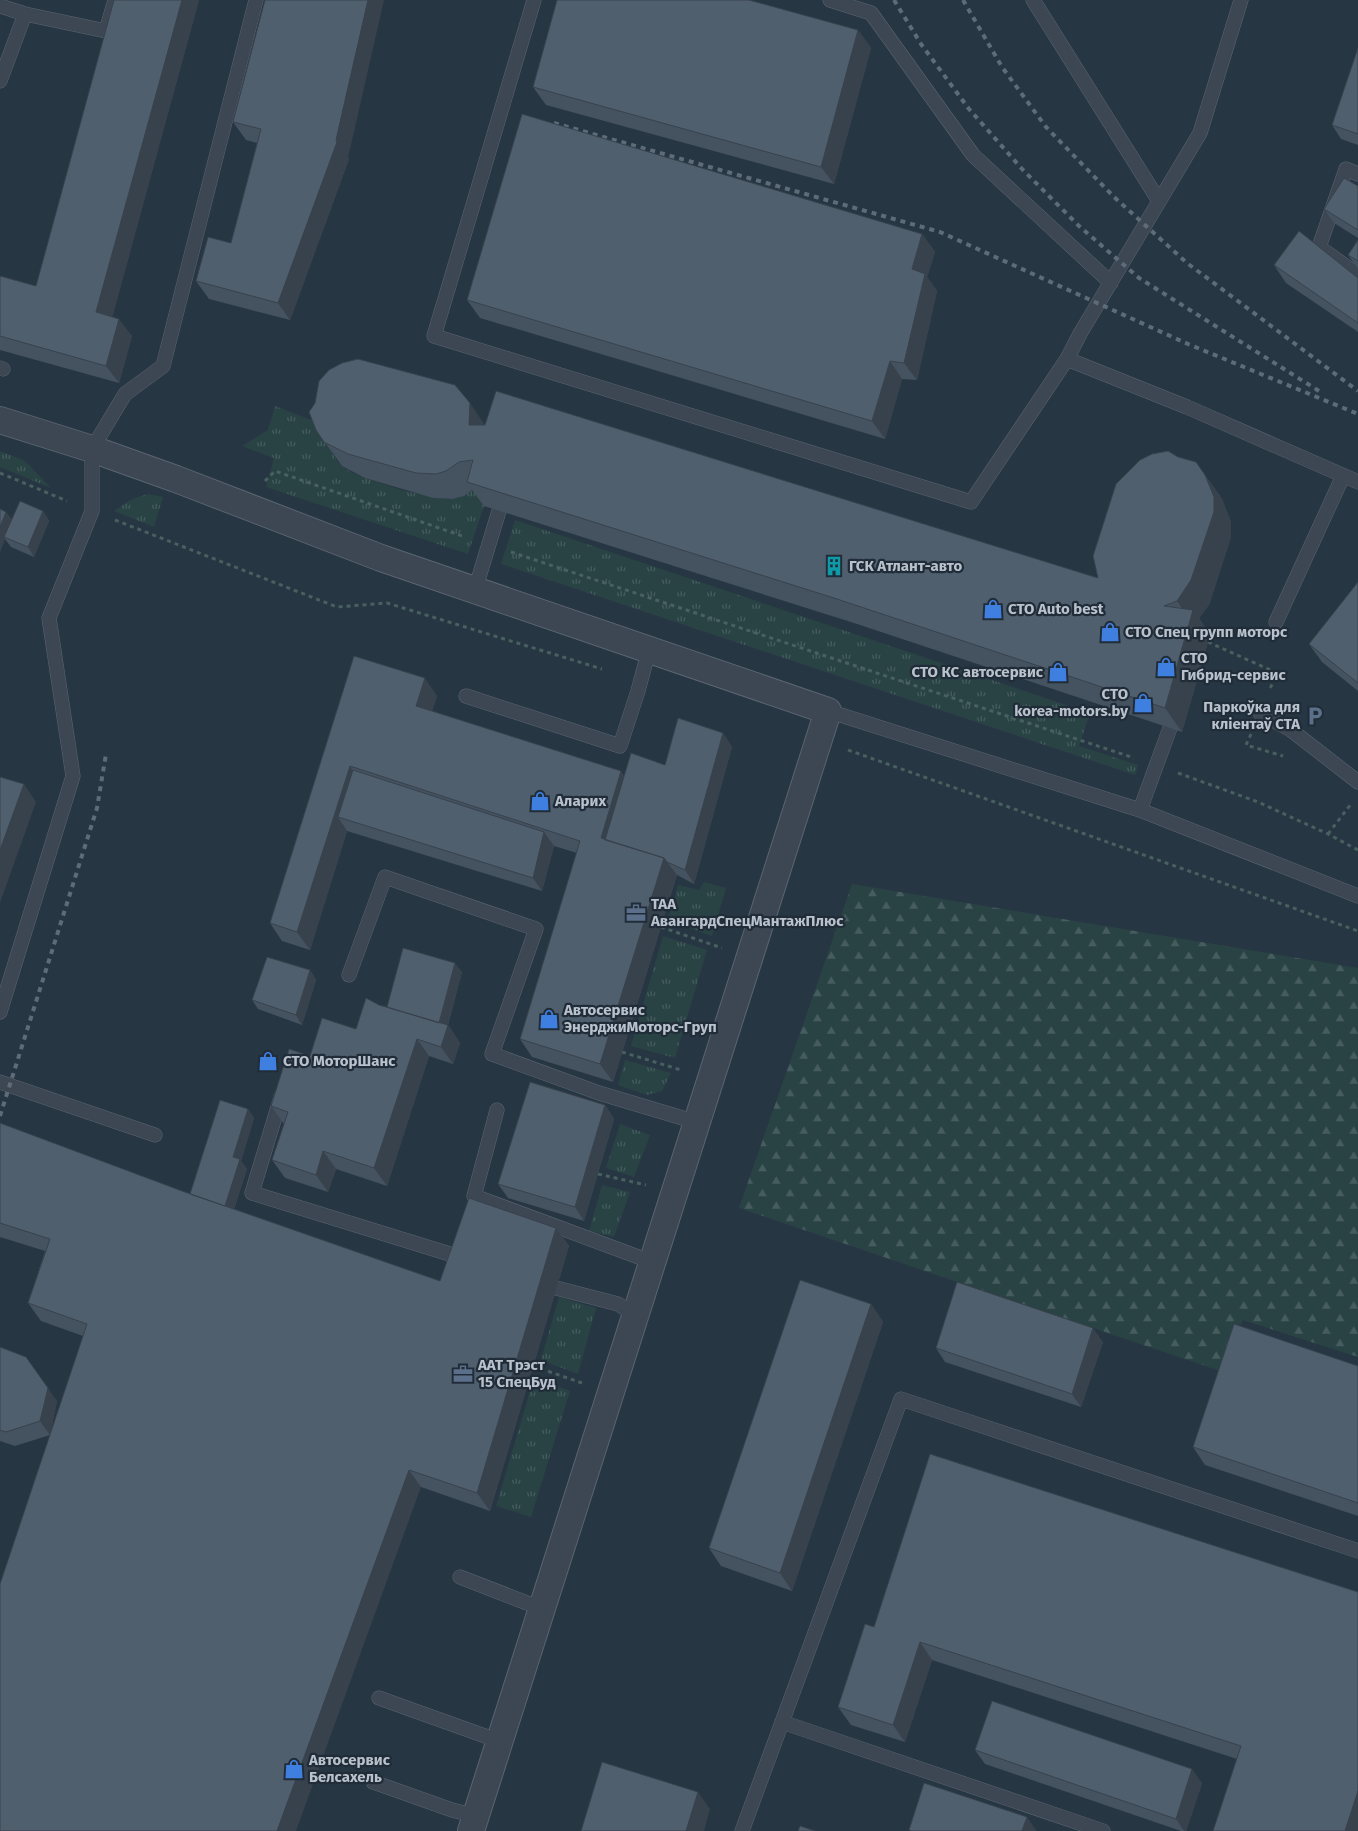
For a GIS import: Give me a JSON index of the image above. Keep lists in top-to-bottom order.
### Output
{
  "places": {
    "building": ["ГСК Атлант-авто"],
    "shop": [
      "СТО Auto best",
      "СТО Спец групп моторс",
      "СТО Гибрид-сервис",
      "СТО КС автосервис",
      "СТО korea-motors.by",
      "Аларих",
      "Автосервис ЭнерджиМоторс-Груп",
      "СТО МоторШанс",
      "Автосервис Белсахель"
    ],
    "parking": ["Паркоўка для кліентаў СТА"],
    "office": ["ТАА АвангардСпецМантажПлюс", "ААТ Трэст 15 СпецБуд"]
  }
}
